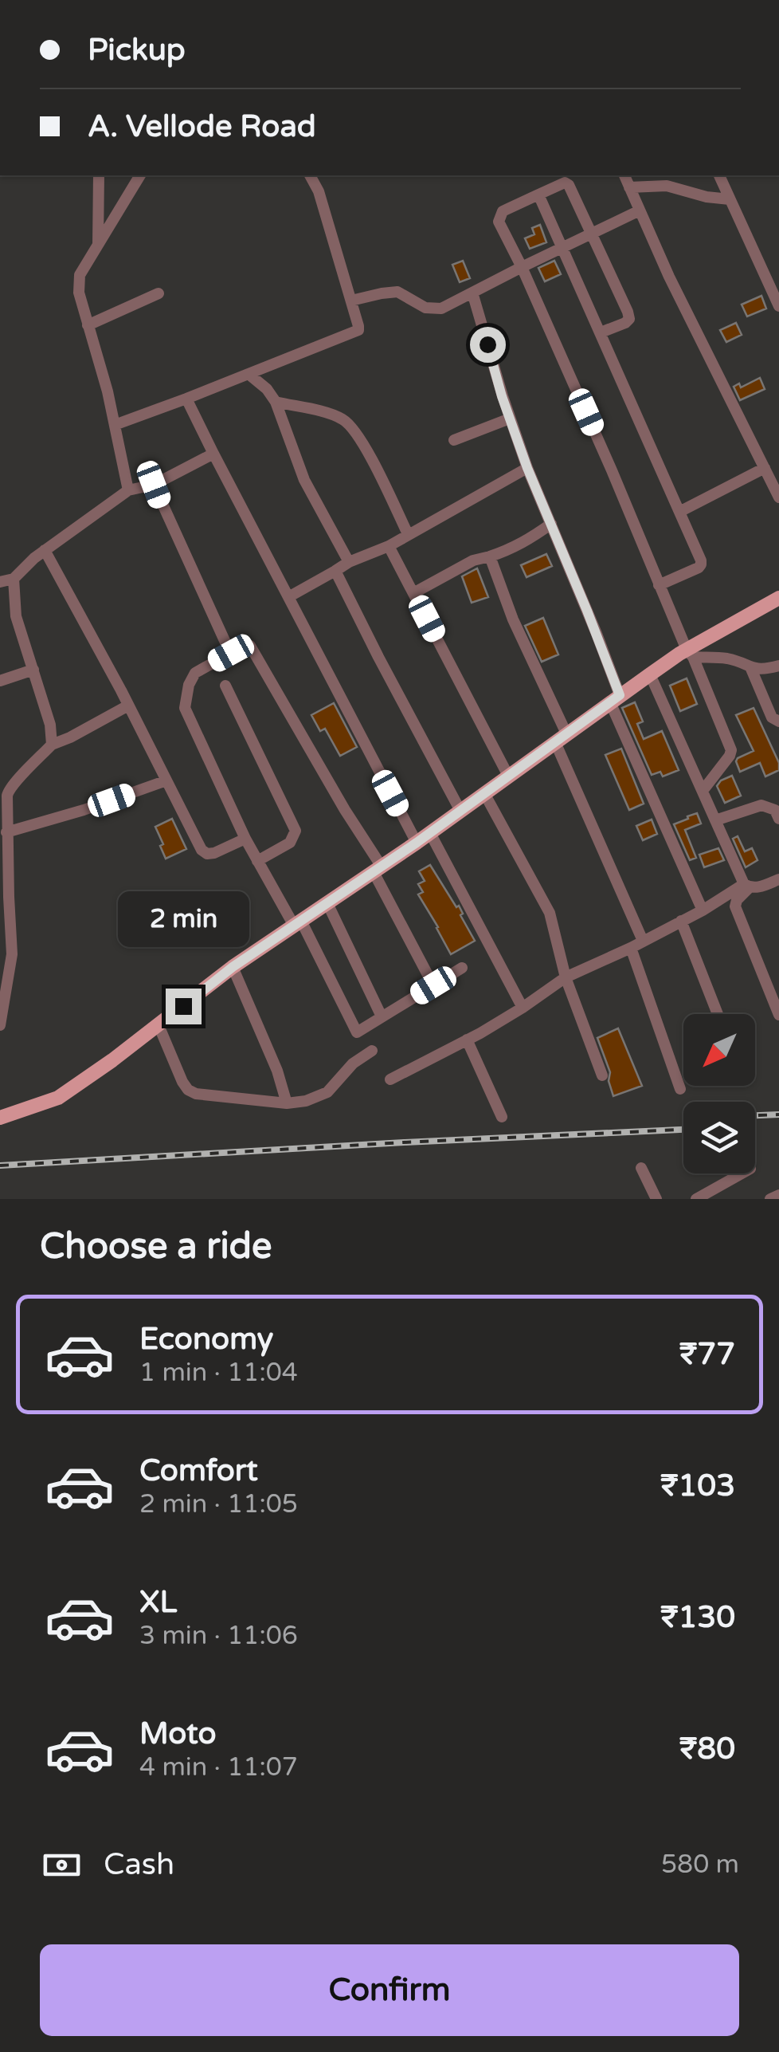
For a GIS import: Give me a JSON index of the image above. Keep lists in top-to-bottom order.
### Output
{
  "north": "bottom left",
  "page": {
    "banner": ["Pickup", "A. Vellode Road"],
    "bubble": "2 min",
    "heading": "Choose a ride",
    "list": [
      {
        "name": "Economy",
        "note": "1 min · 11:04",
        "value": "₹77"
      },
      {
        "name": "Comfort",
        "note": "2 min · 11:05",
        "value": "₹103"
      },
      {
        "name": "XL",
        "note": "3 min · 11:06",
        "value": "₹130"
      },
      {
        "name": "Moto",
        "note": "4 min · 11:07",
        "value": "₹80"
      }
    ],
    "pay": ["Cash", "580 m"],
    "buttons": "Confirm"
  }
}
